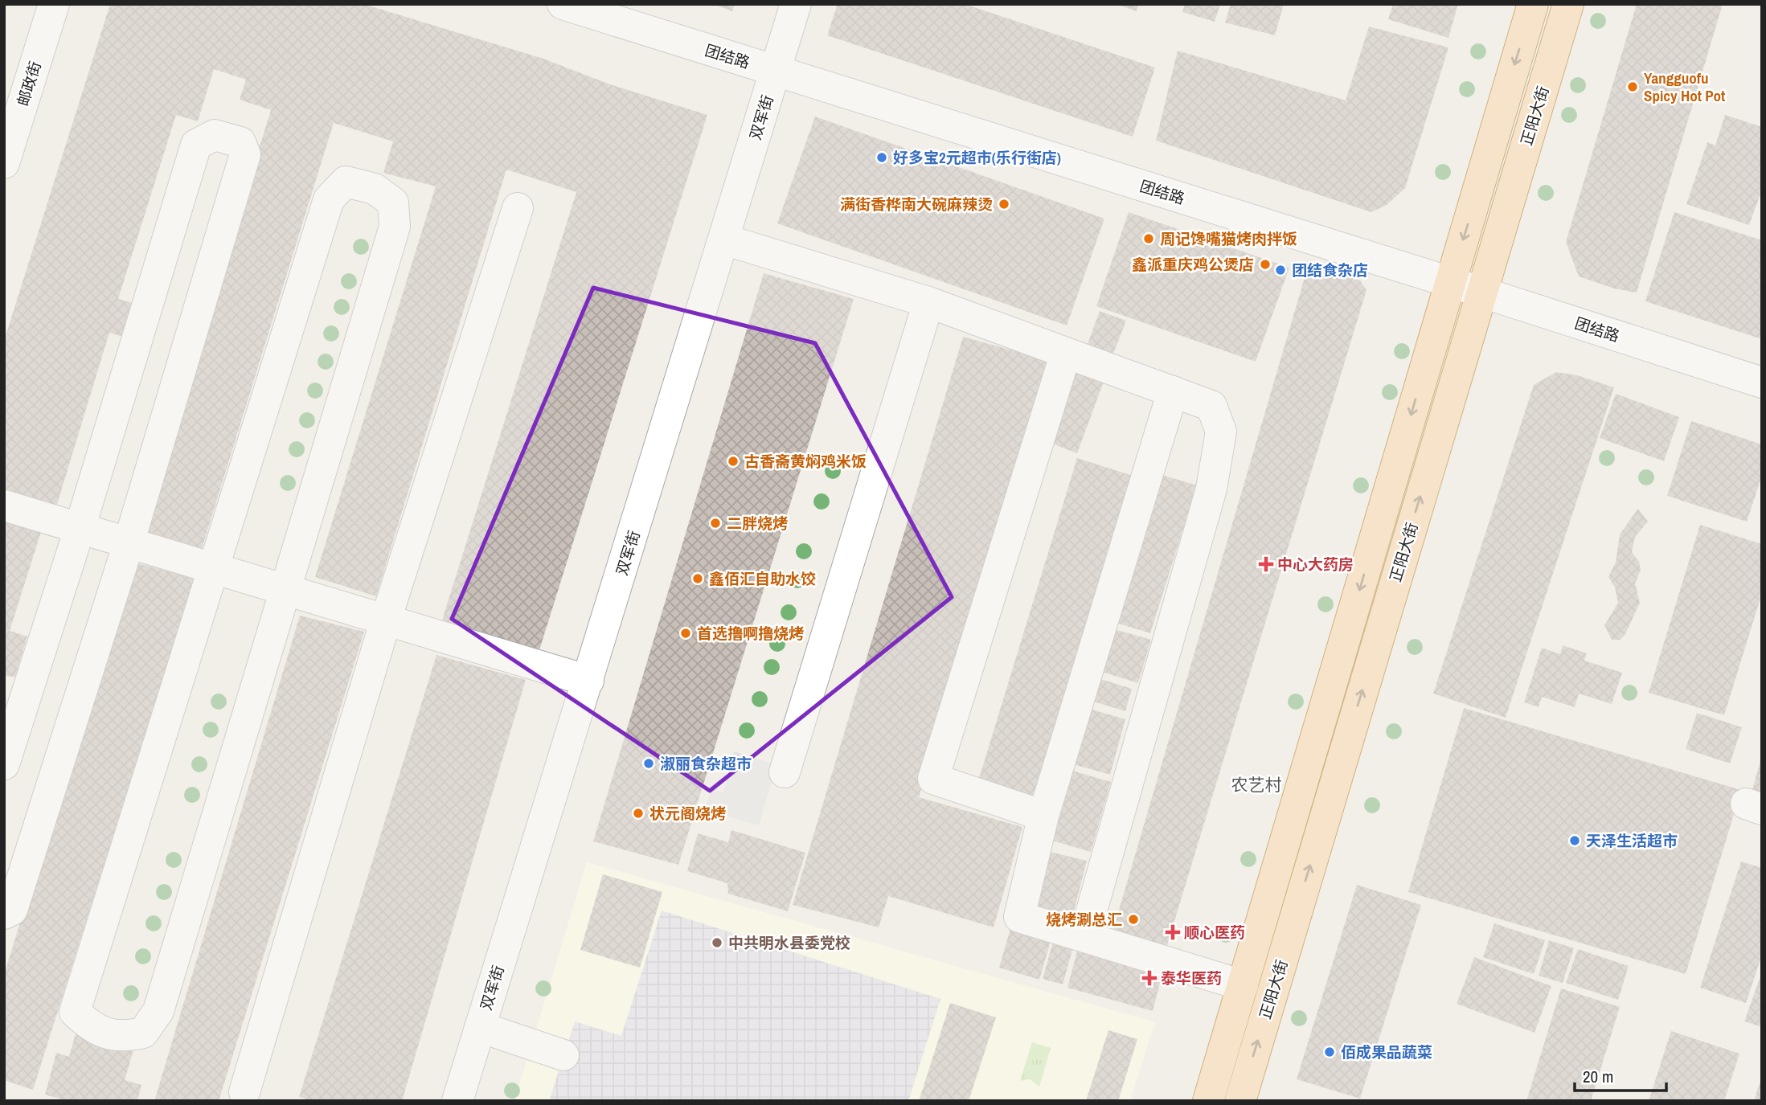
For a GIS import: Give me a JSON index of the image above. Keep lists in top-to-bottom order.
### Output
{
  "streets": {
    "main road": ["正阳大街"],
    "street": ["团结路", "邮政街", "双军街"]
  },
  "crossings": [
    ["团结路", "正阳大街"],
    ["团结路", "双军街"]
  ],
  "districts": ["农艺村"],
  "places": {
    "other": [
      "Yangguofu Spicy Hot Pot",
      "好多宝2元超市(乐行街店)",
      "满街香桦南大碗麻辣烫",
      "周记馋嘴猫烤肉拌饭",
      "鑫派重庆鸡公煲店",
      "团结食杂店",
      "古香斋黄焖鸡米饭",
      "二胖烧烤",
      "鑫佰汇自助水饺",
      "首选撸啊撸烧烤",
      "淑丽食杂超市",
      "状元阁烧烤",
      "天泽生活超市",
      "烧烤涮总汇",
      "中共明水县委党校",
      "佰成果品蔬菜"
    ],
    "health": ["中心大药房", "顺心医药", "泰华医药"]
  },
  "scale_bar": "20 m"
}
